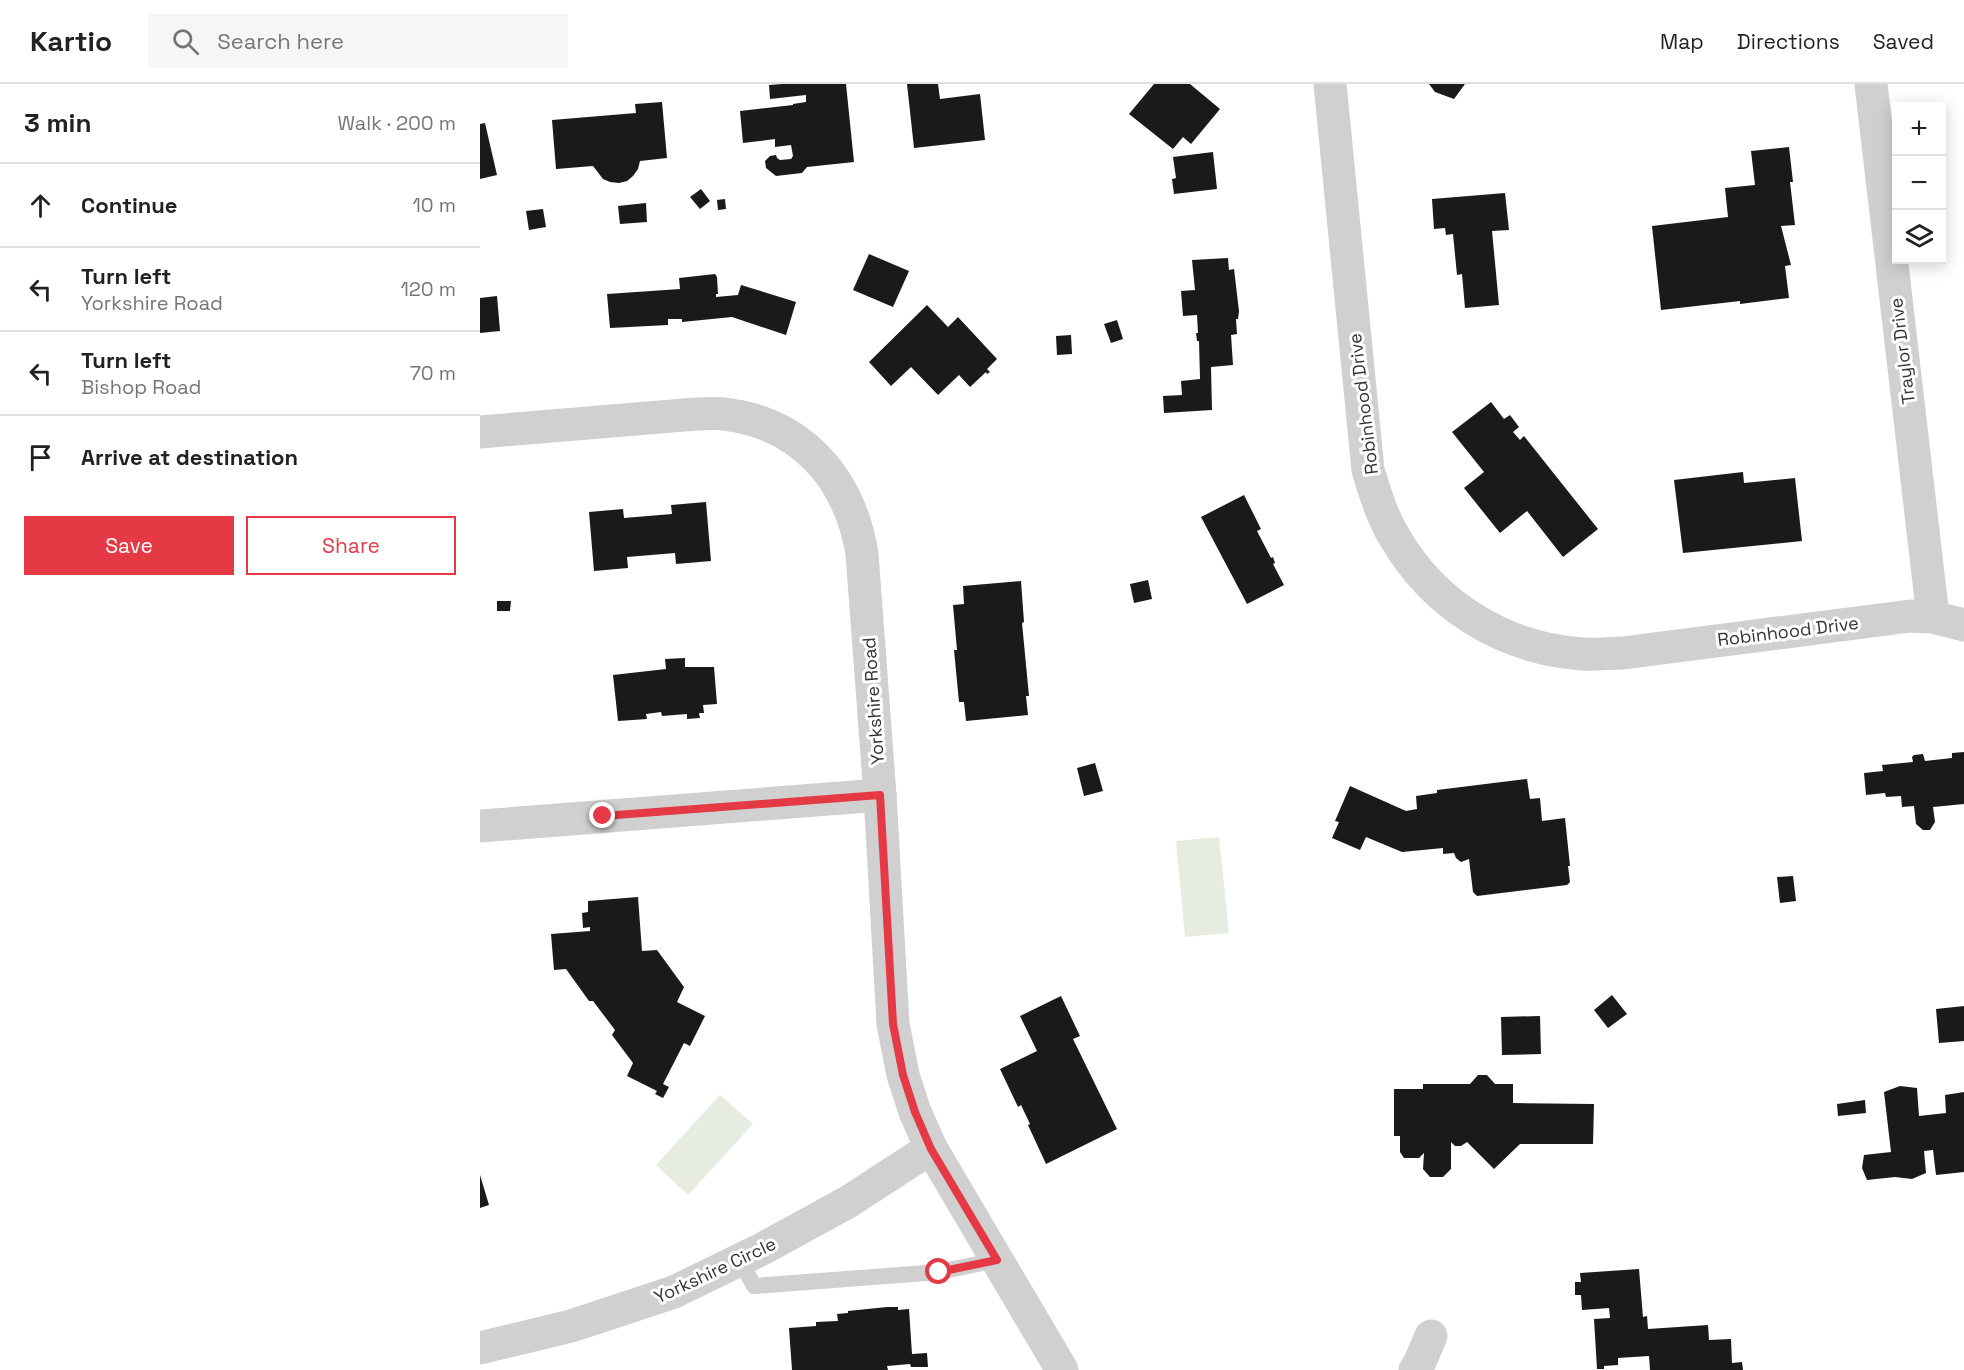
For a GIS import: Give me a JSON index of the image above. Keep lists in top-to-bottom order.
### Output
{
  "streets": {
    "street": [
      "Traylor Drive",
      "Robinhood Drive",
      "Yorkshire Road",
      "Yorkshire Circle"
    ]
  },
  "crossings": [
    ["Traylor Drive", "Robinhood Drive"],
    ["Yorkshire Road", "Yorkshire Circle"]
  ],
  "page": {
    "header": "Kartio",
    "search": "Search here",
    "nav": ["Map", "Directions", "Saved"],
    "heading": ["3 min", "Walk · 200 m"],
    "map_buttons": ["+", "−"],
    "list": [
      ["Continue", "10 m"],
      ["Turn left", "Yorkshire Road", "120 m"],
      ["Turn left", "Bishop Road", "70 m"],
      "Arrive at destination"
    ],
    "buttons": ["Save", "Share"]
  }
}
